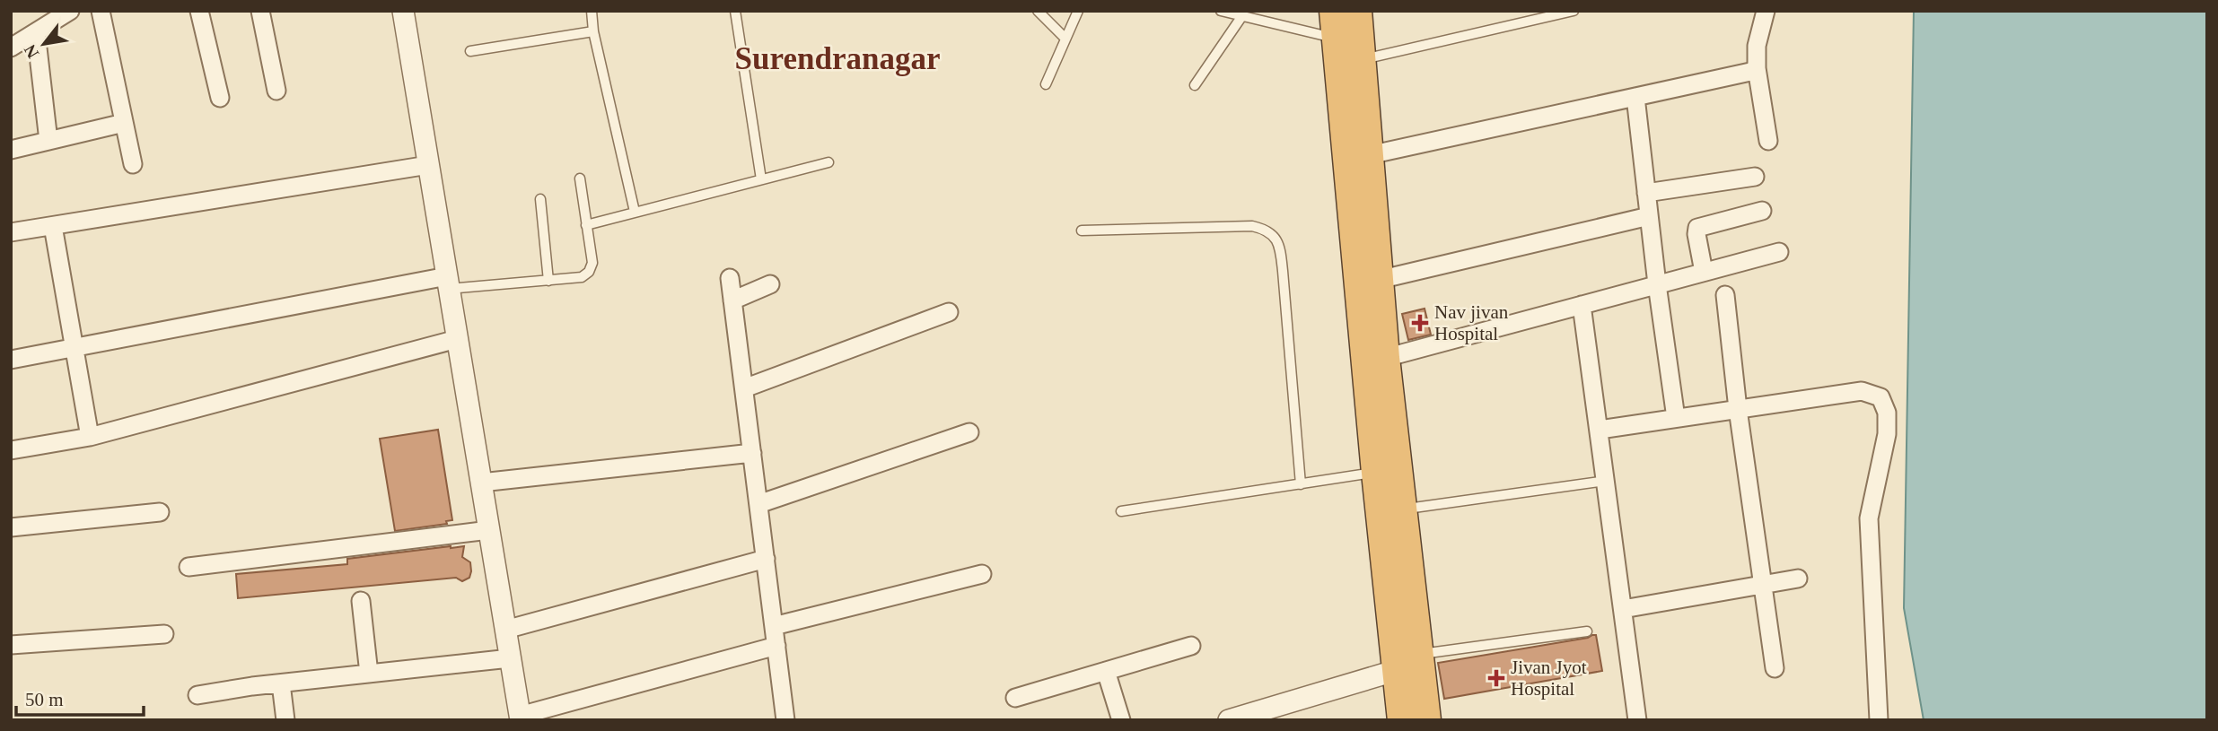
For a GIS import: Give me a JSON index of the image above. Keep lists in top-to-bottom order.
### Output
{
  "districts": ["Surendranagar"],
  "places": {
    "health": ["Nav jivan Hospital", "Jivan Jyot Hospital"]
  },
  "scale_bar": "50 m",
  "north": "bottom left"
}
